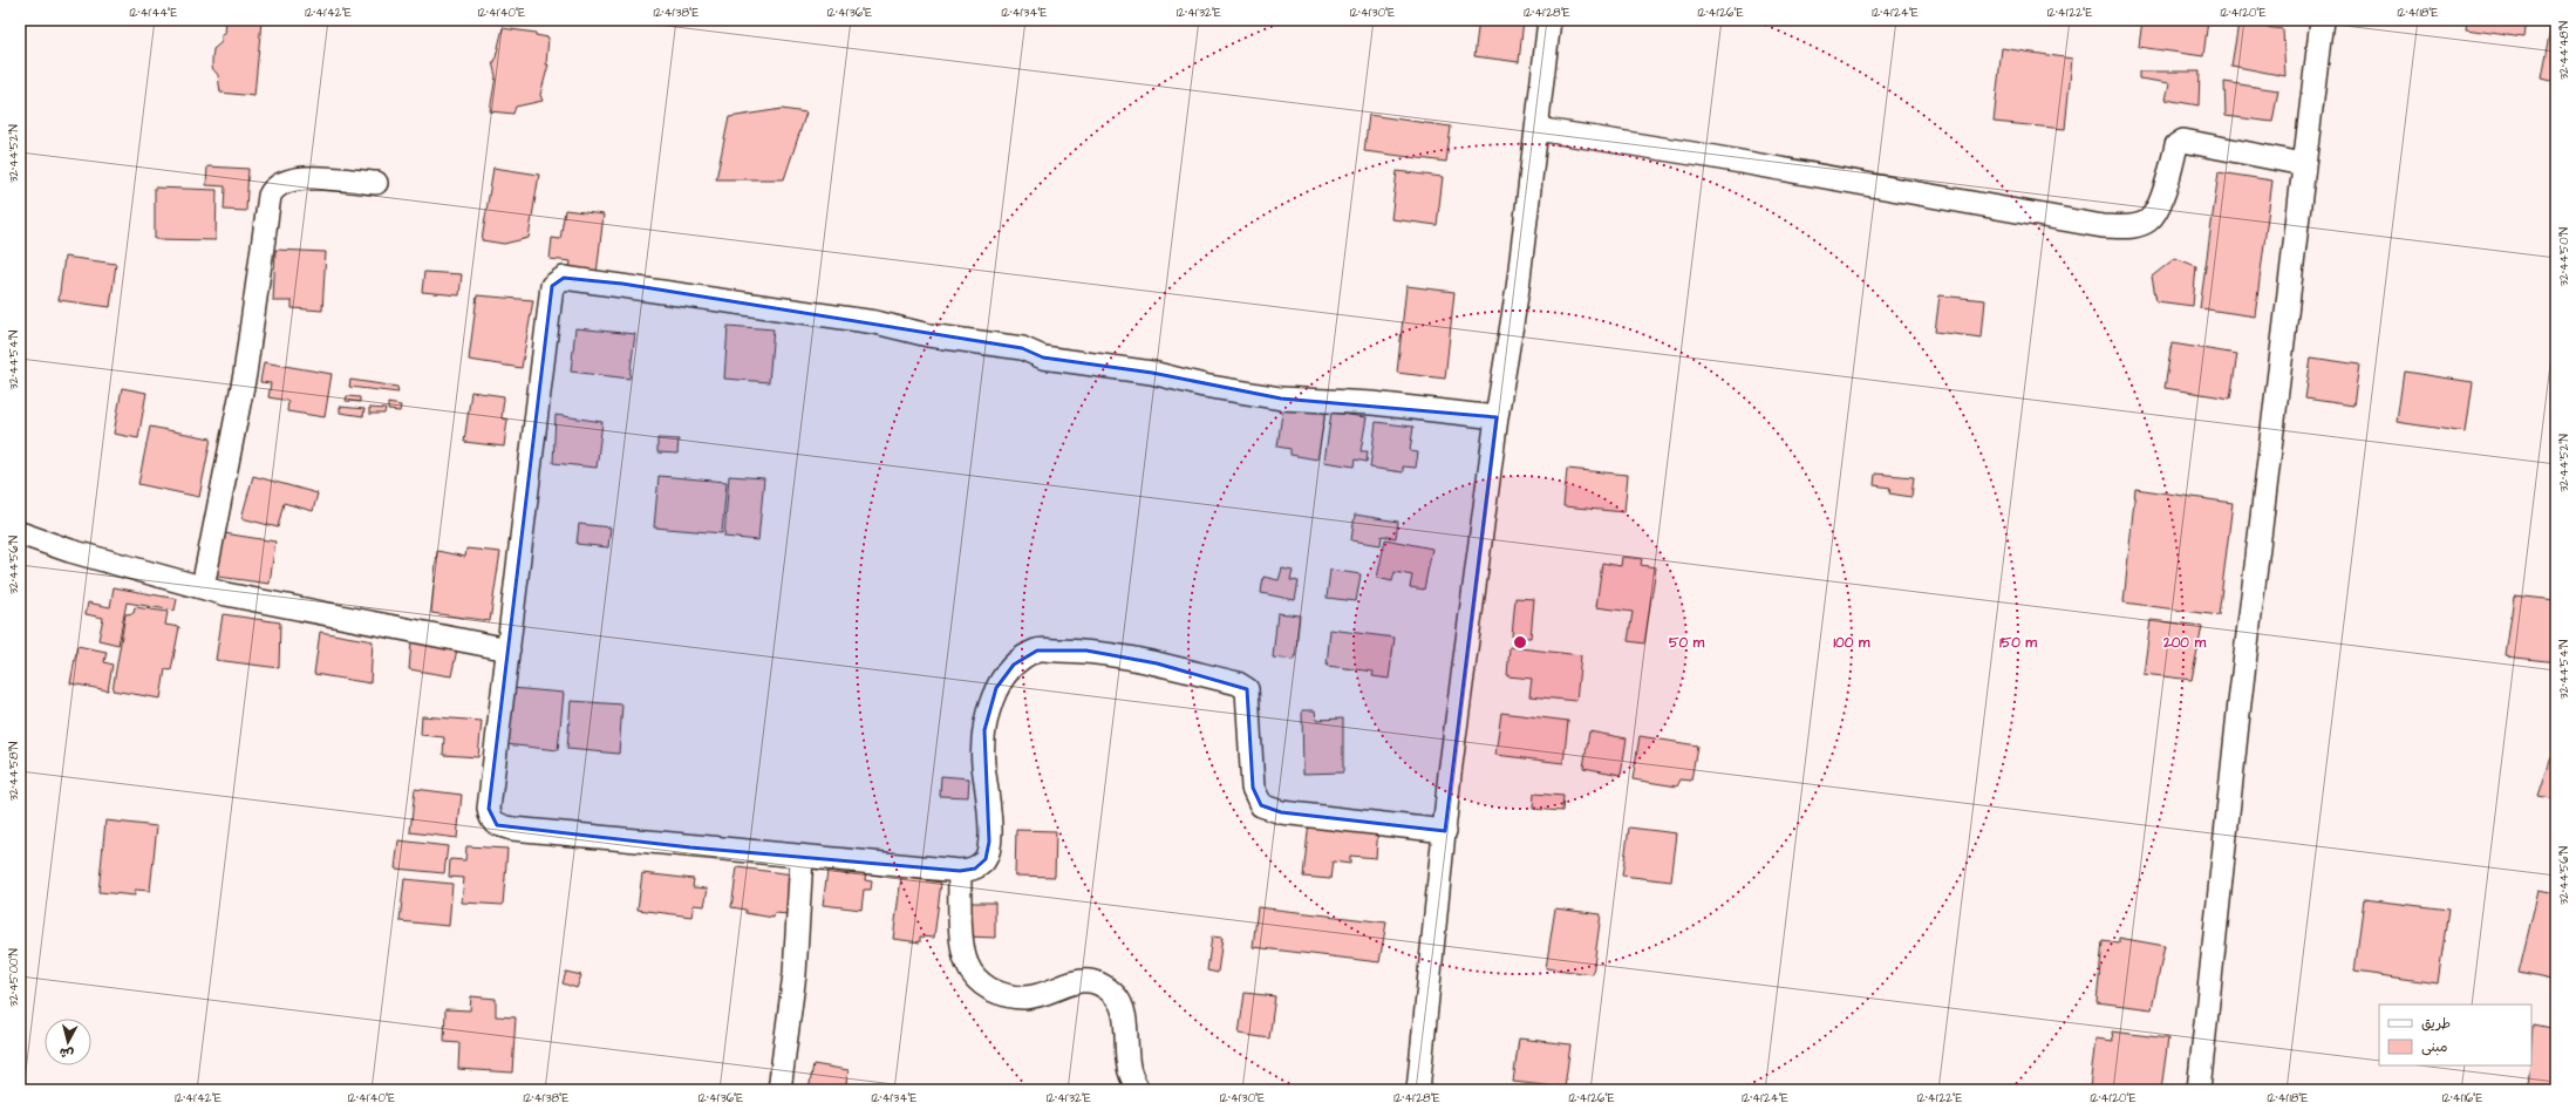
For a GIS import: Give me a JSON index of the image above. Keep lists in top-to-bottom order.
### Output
{
  "legend": ["طريق", "مبنى"],
  "north": "bottom",
  "coordinates": [
    "12°41'44\"E",
    "12°41'42\"E",
    "12°41'40\"E",
    "12°41'38\"E",
    "12°41'36\"E",
    "12°41'34\"E",
    "12°41'32\"E",
    "12°41'30\"E",
    "12°41'28\"E",
    "12°41'26\"E",
    "12°41'24\"E",
    "12°41'22\"E",
    "12°41'20\"E",
    "12°41'18\"E",
    "32°44'48\"N",
    "32°44'52\"N",
    "32°44'50\"N",
    "32°44'54\"N",
    "32°44'56\"N",
    "32°44'58\"N",
    "32°45'00\"N",
    "12°41'16\"E"
  ],
  "rings": [
    "50 m",
    "100 m",
    "150 m",
    "200 m"
  ]
}
